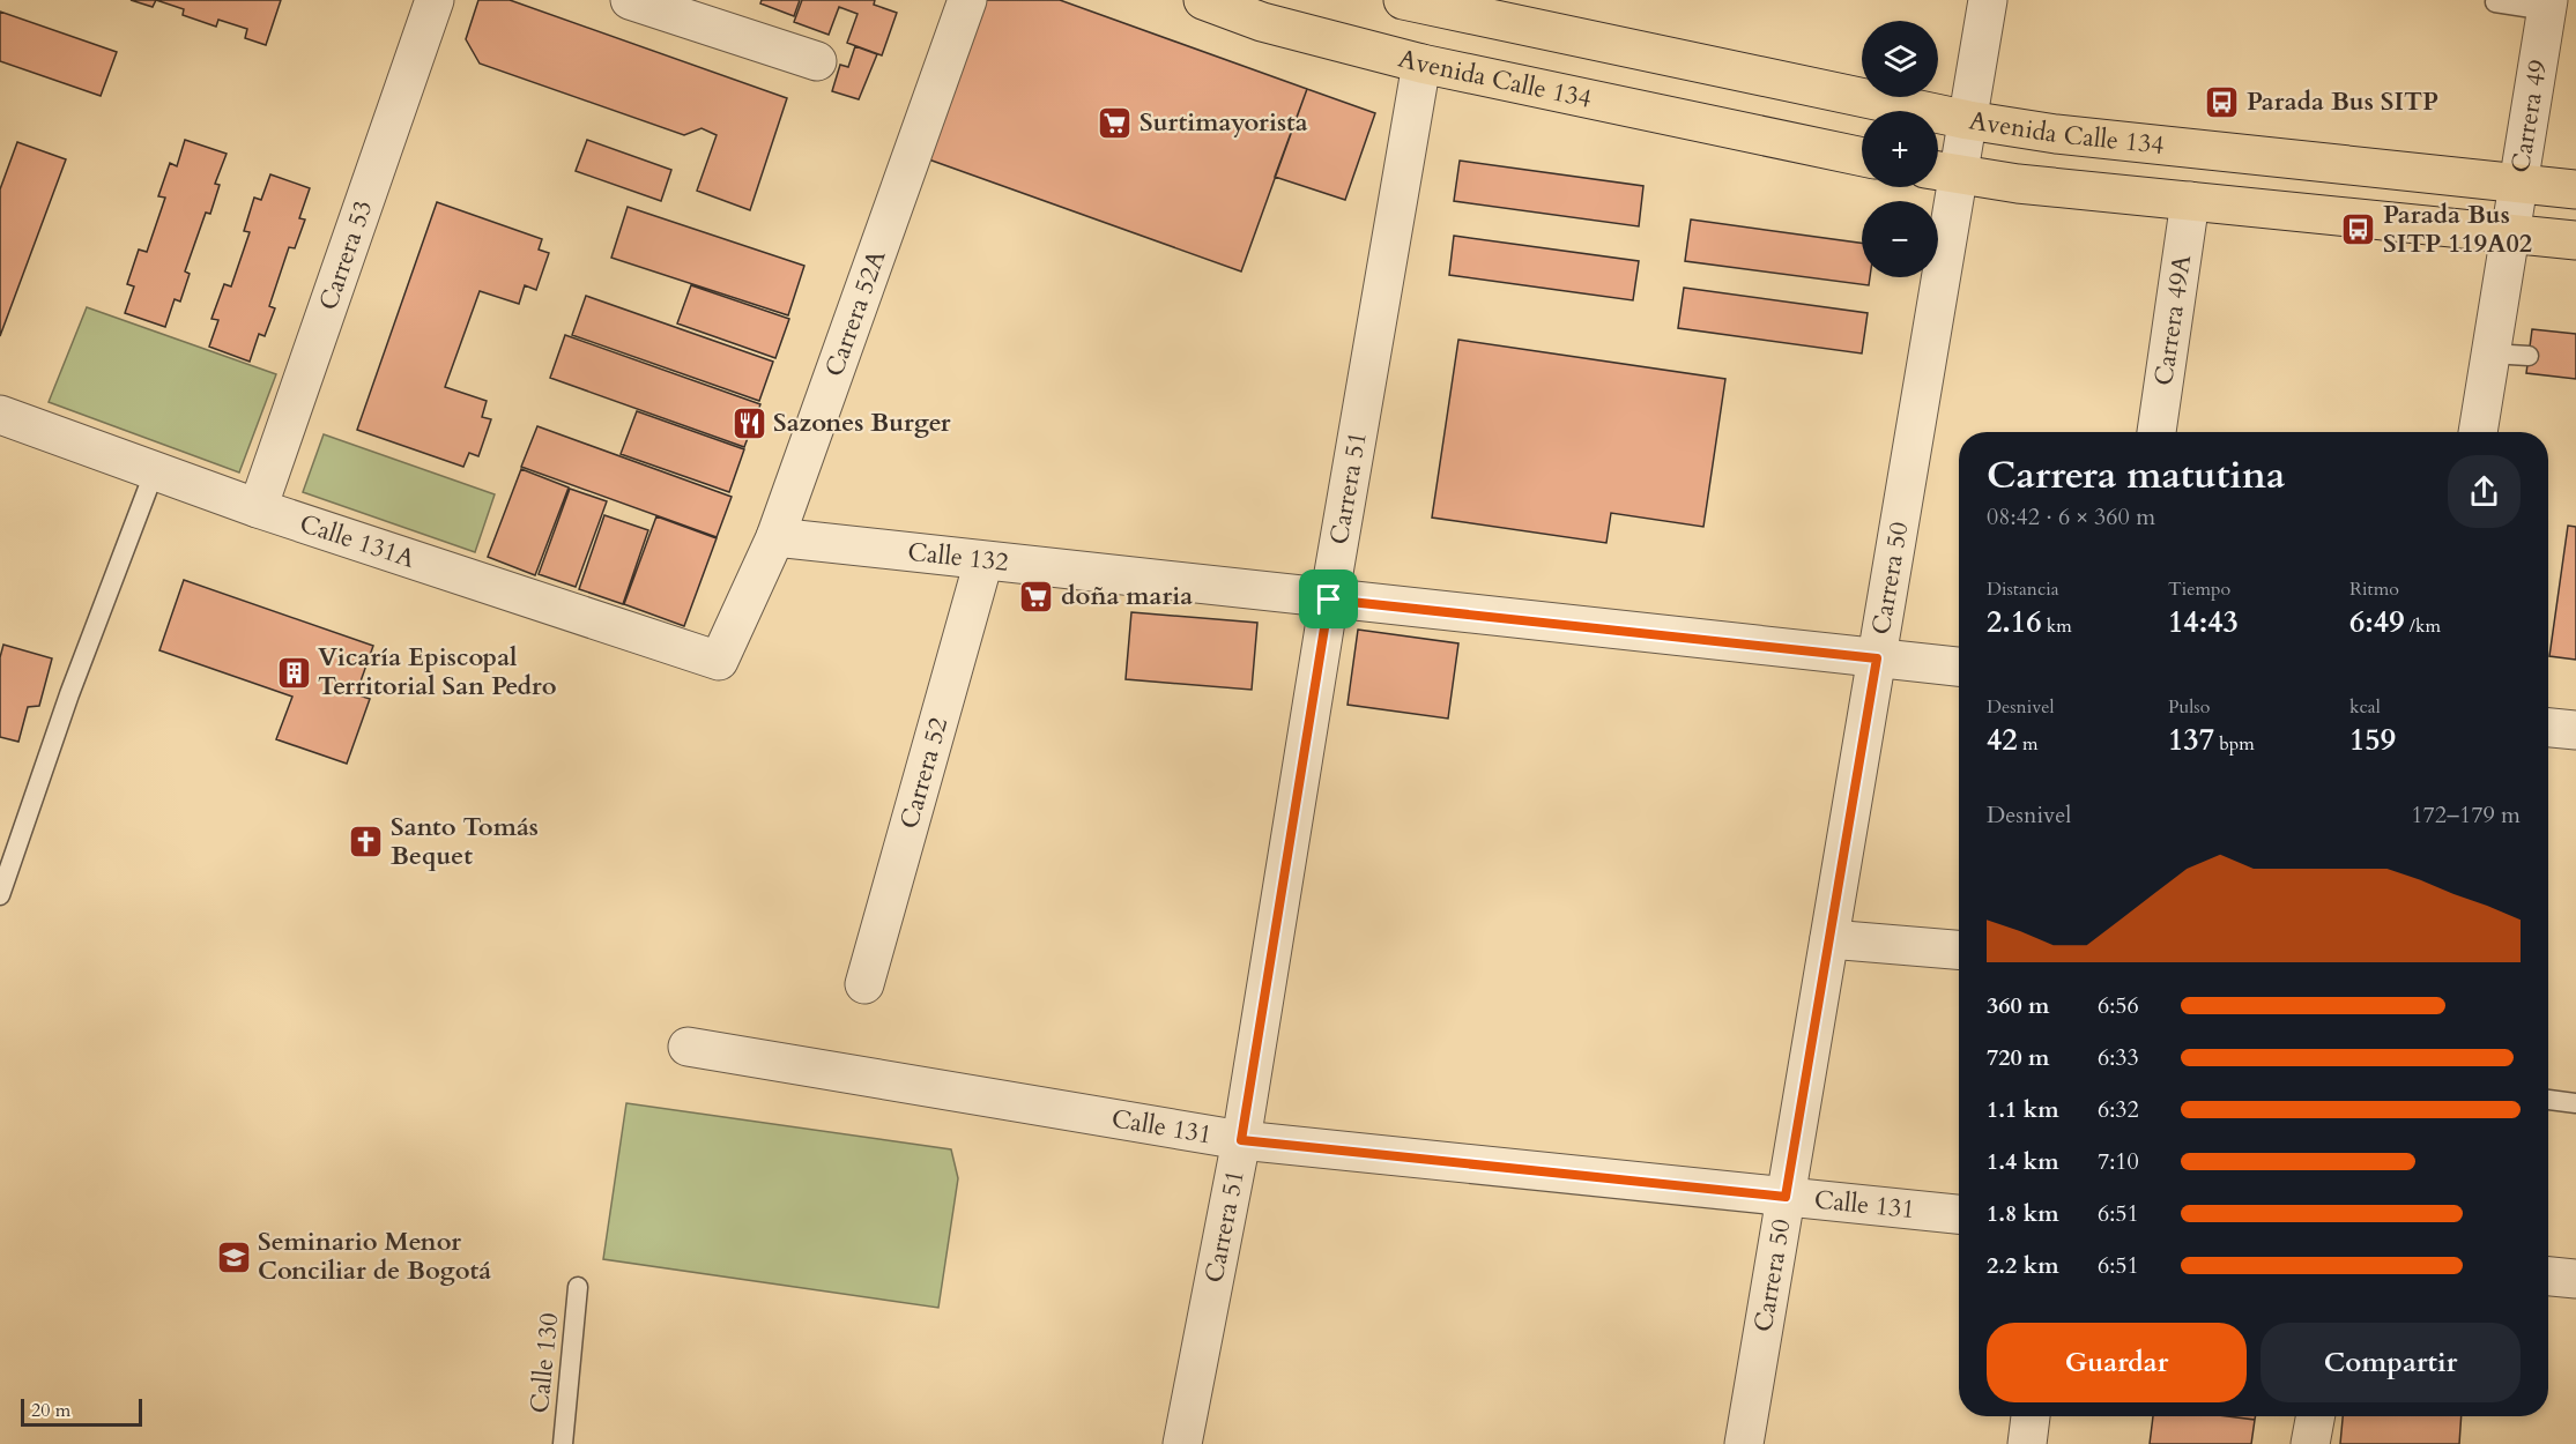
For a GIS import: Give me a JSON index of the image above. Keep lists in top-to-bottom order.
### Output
{
  "streets": {
    "main road": ["Avenida Calle 134"],
    "street": [
      "Carrera 49",
      "Carrera 53",
      "Carrera 52A",
      "Carrera 49A",
      "Carrera 51",
      "Calle 131A",
      "Calle 132",
      "Carrera 50",
      "Carrera 52",
      "Calle 131"
    ],
    "lane": ["Calle 130"]
  },
  "crossings": [
    ["Avenida Calle 134", "Carrera 49"],
    ["Avenida Calle 134", "Carrera 49A"],
    ["Avenida Calle 134", "Carrera 51"],
    ["Avenida Calle 134", "Carrera 50"],
    ["Carrera 53", "Calle 131A"],
    ["Carrera 52A", "Calle 131A"],
    ["Carrera 52A", "Calle 132"],
    ["Carrera 51", "Calle 132"],
    ["Carrera 51", "Calle 131"],
    ["Calle 132", "Carrera 50"],
    ["Calle 132", "Carrera 52"],
    ["Carrera 50", "Calle 131"]
  ],
  "places": {
    "bus stop": ["Parada Bus SITP", "Parada Bus SITP 119A02"],
    "supermarket": ["Surtimayorista", "doña maria"],
    "restaurant": ["Sazones Burger"],
    "building": ["Vicaría Episcopal Territorial San Pedro"],
    "church": ["Santo Tomás Bequet"],
    "school or university": ["Seminario Menor Conciliar de Bogotá"]
  },
  "scale_bar": "20 m",
  "page": {
    "map_buttons": ["+", "−"],
    "heading": ["Carrera matutina", "08:42 · 6 × 360 m"],
    "stats": [
      ["Distancia", "2.16 km"],
      ["Tiempo", "14:43"],
      ["Ritmo", "6:49 /km"],
      ["Desnivel", "42 m"],
      ["Pulso", "137 bpm"],
      ["kcal", "159"]
    ],
    "chart": ["Desnivel", "172–179 m"],
    "list": [
      {
        "name": "360 m",
        "note": "6:56"
      },
      {
        "name": "720 m",
        "note": "6:33"
      },
      {
        "name": "1.1 km",
        "note": "6:32"
      },
      {
        "name": "1.4 km",
        "note": "7:10"
      },
      {
        "name": "1.8 km",
        "note": "6:51"
      },
      {
        "name": "2.2 km",
        "note": "6:51"
      }
    ],
    "buttons": ["Guardar", "Compartir"],
    "scale": "20 m"
  }
}
